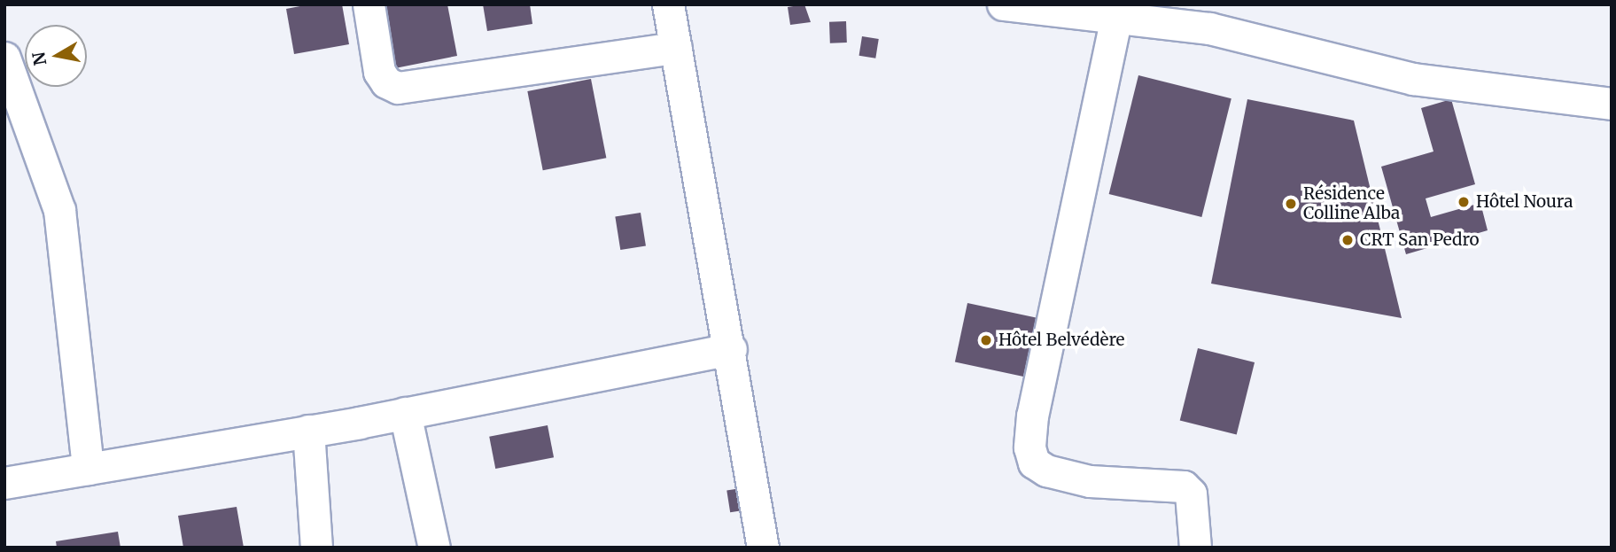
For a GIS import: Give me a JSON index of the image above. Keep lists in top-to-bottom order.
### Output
{
  "places": [
    "Hôtel Noura",
    "Résidence Colline Alba",
    "CRT San Pedro",
    "Hôtel Belvédère"
  ],
  "north": "left"
}
